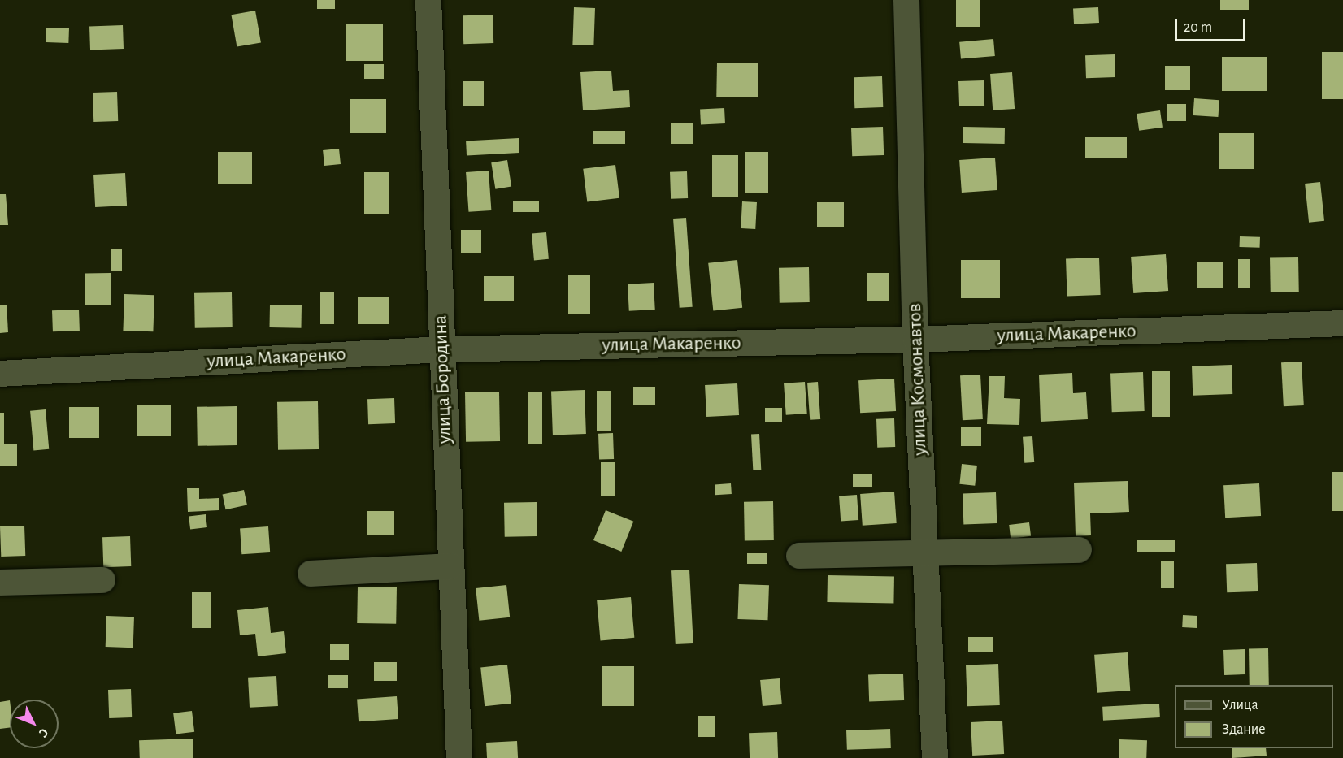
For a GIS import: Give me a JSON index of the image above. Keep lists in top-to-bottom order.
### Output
{
  "streets": {
    "street": ["улица Макаренко", "улица Бородина", "улица Космонавтов"]
  },
  "crossings": [
    ["улица Макаренко", "улица Бородина"],
    ["улица Макаренко", "улица Космонавтов"]
  ],
  "legend": ["Улица", "Здание"],
  "scale_bar": "20 m",
  "north": "bottom right"
}
